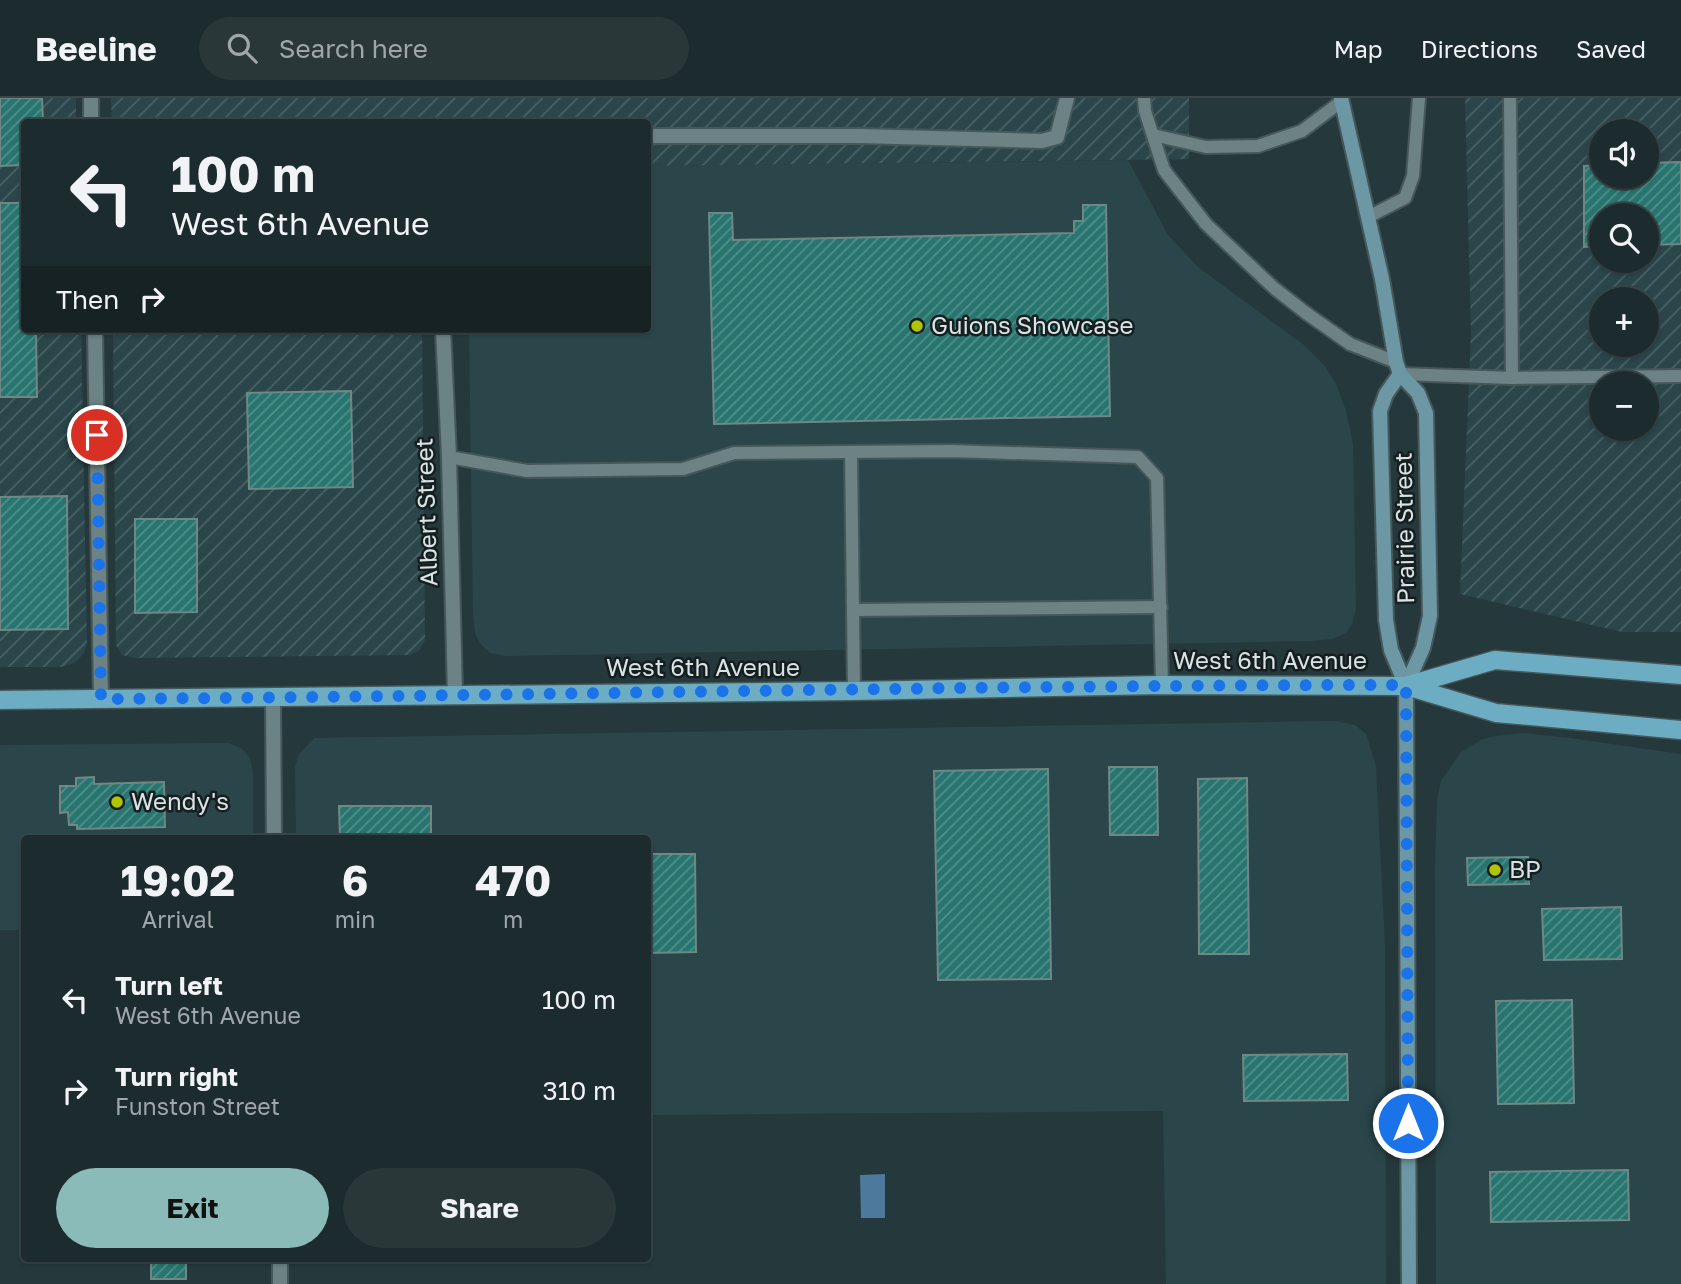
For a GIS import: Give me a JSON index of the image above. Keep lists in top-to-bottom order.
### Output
{
  "streets": {
    "main road": ["Prairie Street", "West 6th Avenue"],
    "street": ["Albert Street"]
  },
  "crossings": [
    ["Albert Street", "West 6th Avenue"],
    ["Prairie Street", "West 6th Avenue"]
  ],
  "places": ["Guions Showcase", "Wendy's", "BP"],
  "page": {
    "header": "Beeline",
    "search": "Search here",
    "nav": ["Map", "Directions", "Saved"],
    "map_buttons": ["+", "−"],
    "turn": ["100 m", "West 6th Avenue"],
    "then": "Then",
    "eta": [
      "19:02",
      "Arrival",
      "6",
      "min",
      "470",
      "m"
    ],
    "list": [
      {
        "name": "Turn left",
        "note": "West 6th Avenue",
        "value": "100 m"
      },
      {
        "name": "Turn right",
        "note": "Funston Street",
        "value": "310 m"
      }
    ],
    "buttons": ["Exit", "Share"]
  }
}
